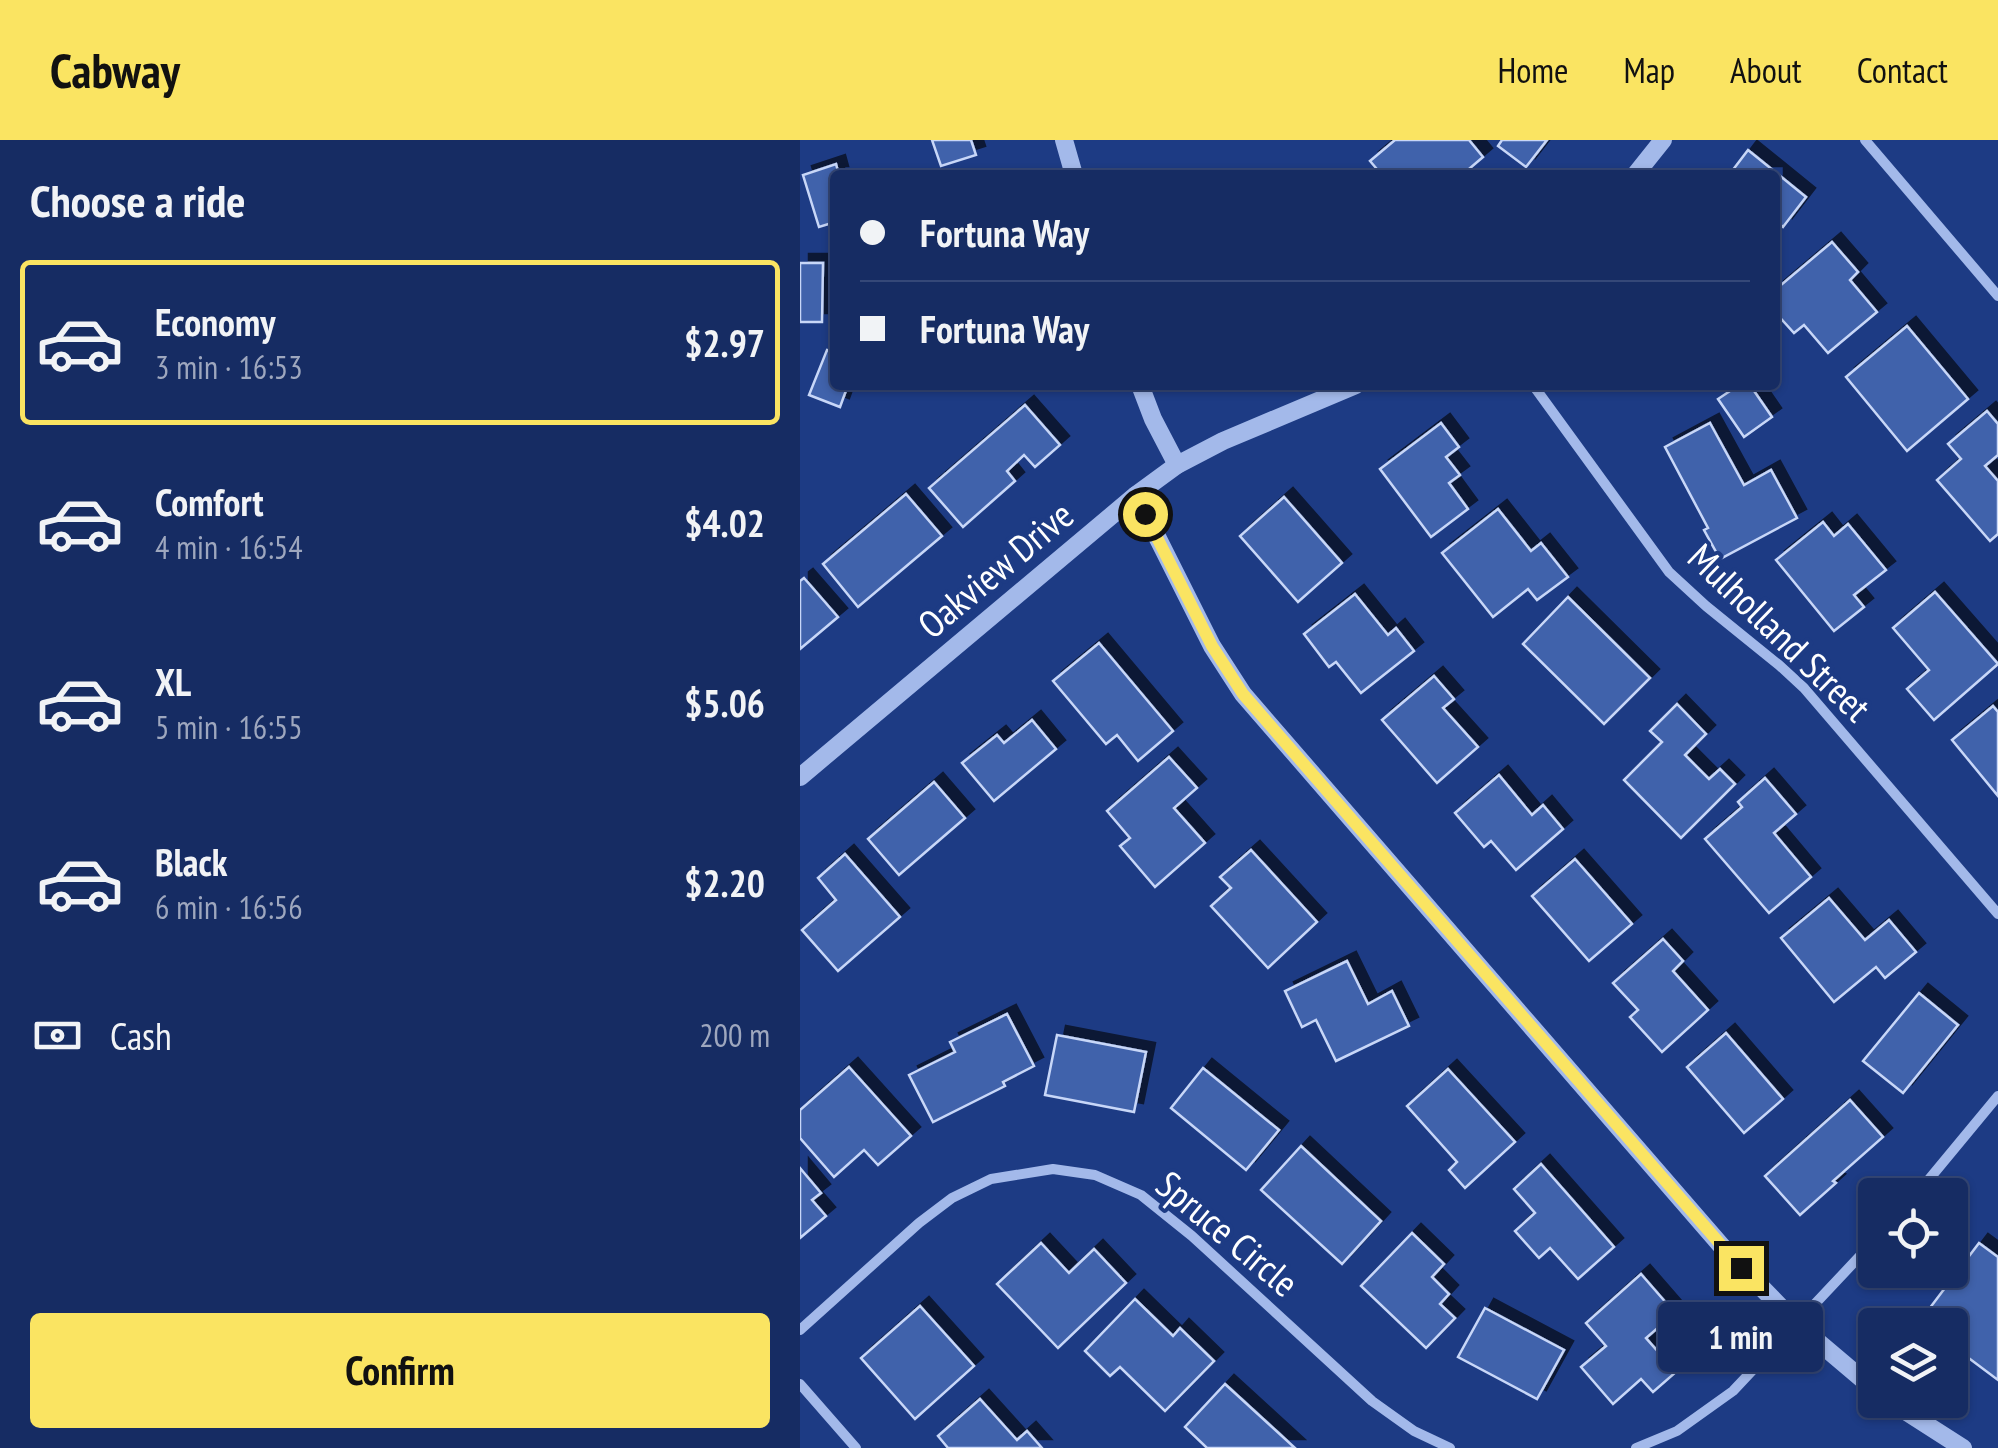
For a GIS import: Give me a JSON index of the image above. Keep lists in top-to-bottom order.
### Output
{
  "streets": {
    "street": ["Oakview Drive", "Mulholland Street", "Spruce Circle"]
  },
  "page": {
    "header": "Cabway",
    "nav": [
      "Home",
      "Map",
      "About",
      "Contact"
    ],
    "heading": "Choose a ride",
    "banner": ["Fortuna Way", "Fortuna Way"],
    "list": [
      {
        "name": "Economy",
        "note": "3 min · 16:53",
        "value": "$2.97"
      },
      {
        "name": "Comfort",
        "note": "4 min · 16:54",
        "value": "$4.02"
      },
      {
        "name": "XL",
        "note": "5 min · 16:55",
        "value": "$5.06"
      },
      {
        "name": "Black",
        "note": "6 min · 16:56",
        "value": "$2.20"
      }
    ],
    "pay": ["Cash", "200 m"],
    "buttons": "Confirm",
    "bubble": "1 min"
  }
}
